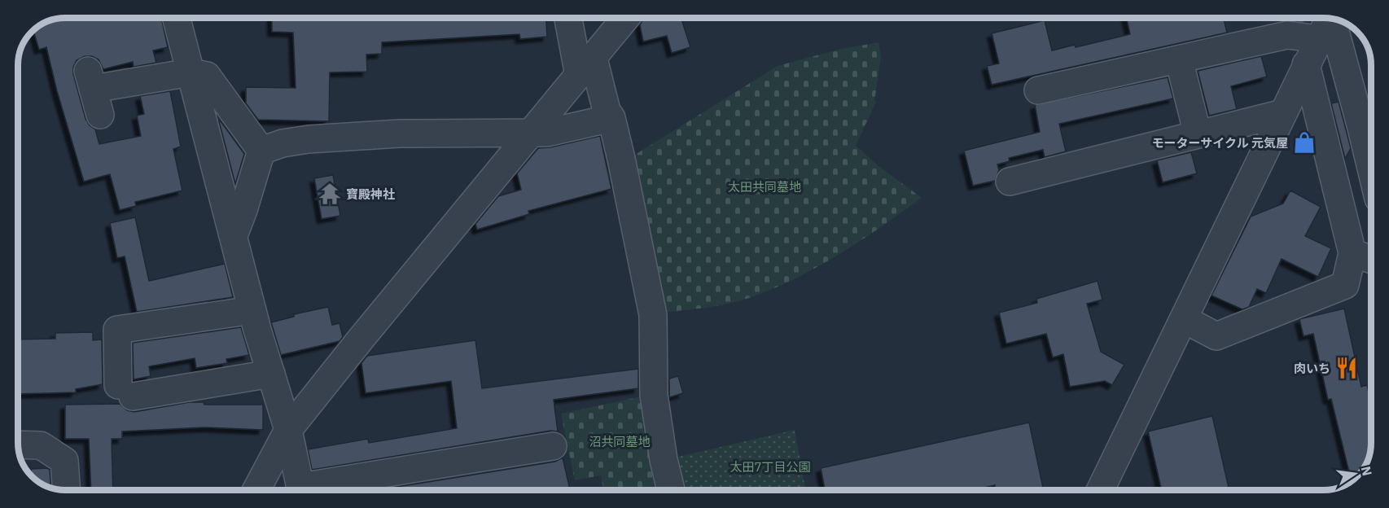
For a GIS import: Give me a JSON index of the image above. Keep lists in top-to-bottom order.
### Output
{
  "parks": ["太田共同墓地", "沼共同墓地", "太田7丁目公園"],
  "places": {
    "shop": ["モーターサイクル 元気屋"],
    "temple": ["寶殿神社"],
    "restaurant": ["肉いち"]
  },
  "north": "right"
}
